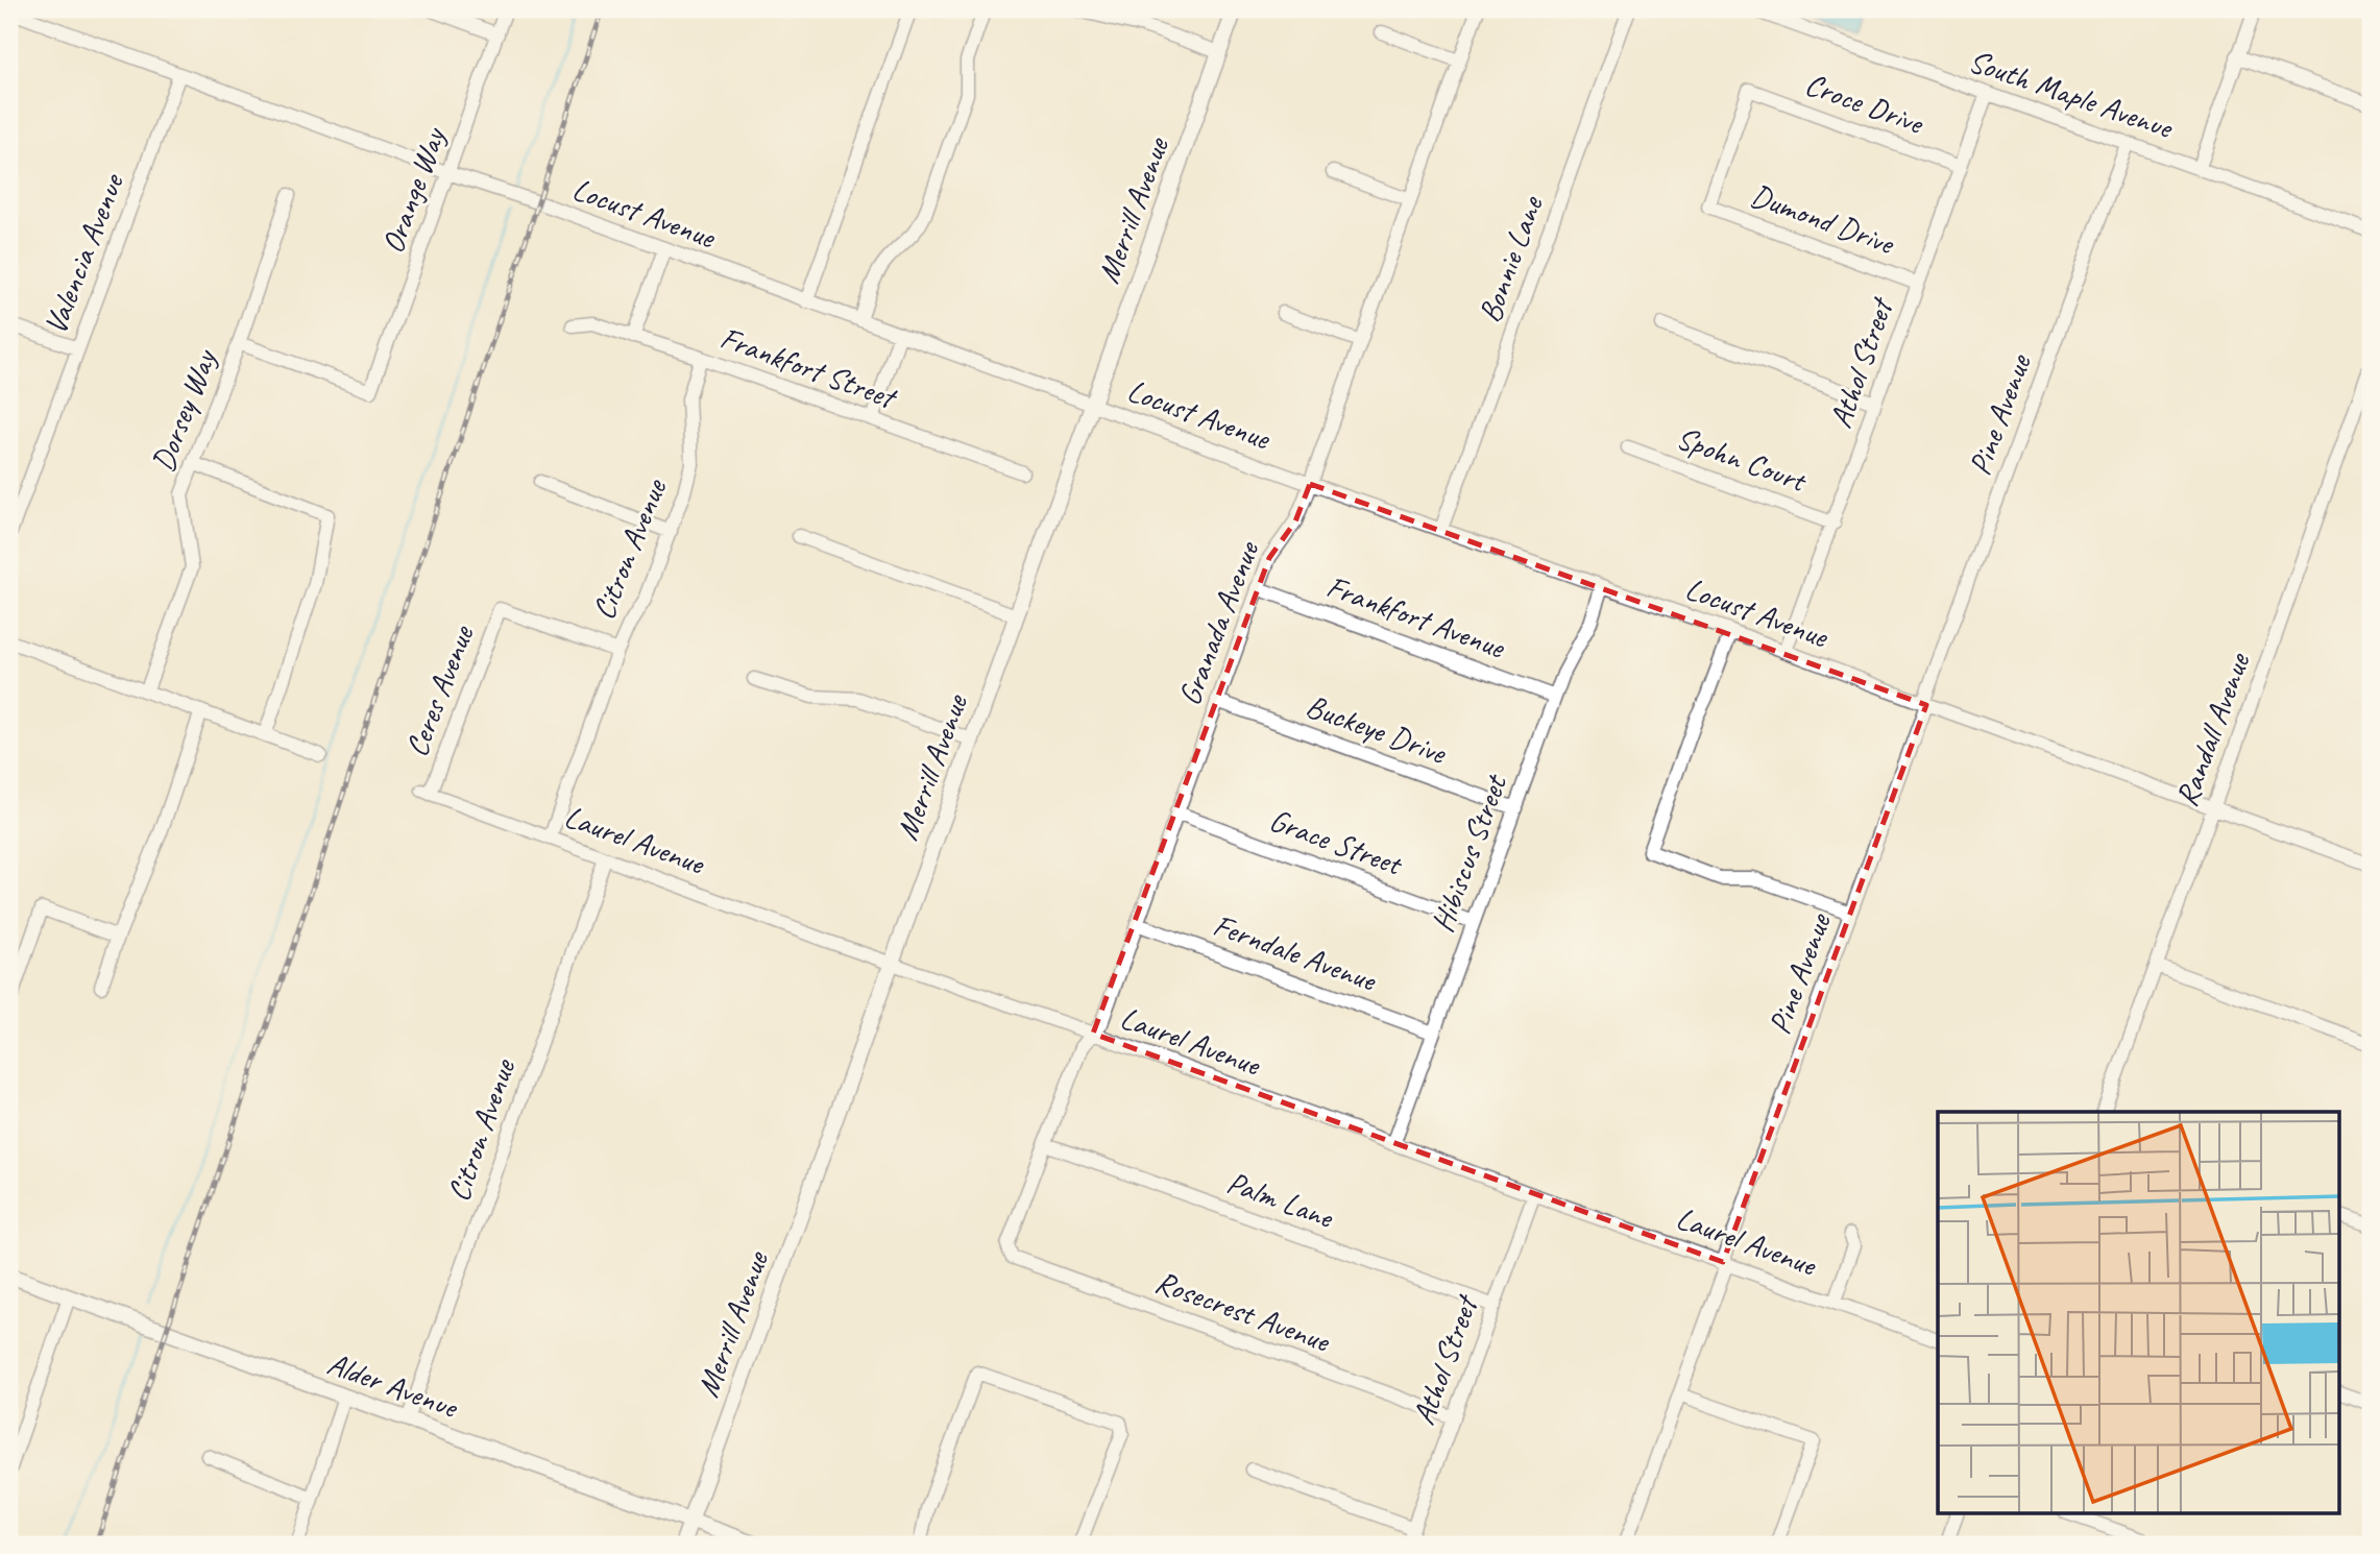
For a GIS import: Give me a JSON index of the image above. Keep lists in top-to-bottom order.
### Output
{
  "streets": {
    "main road": ["Merrill Avenue", "Alder Avenue"],
    "street": [
      "South Maple Avenue",
      "Croce Drive",
      "Orange Way",
      "Locust Avenue",
      "Dumond Drive",
      "Valencia Avenue",
      "Bonnie Lane",
      "Athol Street",
      "Frankfort Street",
      "Dorsey Way",
      "Pine Avenue",
      "Spohn Court",
      "Citron Avenue",
      "Frankfort Avenue",
      "Granada Avenue",
      "Ceres Avenue",
      "Buckeye Drive",
      "Randall Avenue",
      "Laurel Avenue",
      "Grace Street",
      "Hibiscus Street",
      "Ferndale Avenue",
      "Palm Lane",
      "Rosecrest Avenue"
    ]
  },
  "crossings": [
    ["South Maple Avenue", "Athol Street"],
    ["South Maple Avenue", "Pine Avenue"],
    ["Croce Drive", "Dumond Drive"],
    ["Croce Drive", "Athol Street"],
    ["Orange Way", "Locust Avenue"],
    ["Orange Way", "Dorsey Way"],
    ["Merrill Avenue", "Locust Avenue"],
    ["Merrill Avenue", "Laurel Avenue"],
    ["Merrill Avenue", "Alder Avenue"],
    ["Locust Avenue", "Valencia Avenue"],
    ["Locust Avenue", "Bonnie Lane"],
    ["Locust Avenue", "Athol Street"],
    ["Locust Avenue", "Pine Avenue"],
    ["Locust Avenue", "Granada Avenue"],
    ["Locust Avenue", "Randall Avenue"],
    ["Locust Avenue", "Hibiscus Street"],
    ["Dumond Drive", "Athol Street"],
    ["Athol Street", "Spohn Court"],
    ["Athol Street", "Laurel Avenue"],
    ["Athol Street", "Palm Lane"],
    ["Athol Street", "Rosecrest Avenue"],
    ["Frankfort Street", "Citron Avenue"],
    ["Pine Avenue", "Laurel Avenue"],
    ["Citron Avenue", "Ceres Avenue"],
    ["Citron Avenue", "Laurel Avenue"],
    ["Citron Avenue", "Alder Avenue"],
    ["Frankfort Avenue", "Granada Avenue"],
    ["Frankfort Avenue", "Hibiscus Street"],
    ["Granada Avenue", "Buckeye Drive"],
    ["Granada Avenue", "Laurel Avenue"],
    ["Granada Avenue", "Grace Street"],
    ["Granada Avenue", "Ferndale Avenue"],
    ["Granada Avenue", "Palm Lane"],
    ["Granada Avenue", "Rosecrest Avenue"],
    ["Ceres Avenue", "Laurel Avenue"],
    ["Buckeye Drive", "Hibiscus Street"],
    ["Laurel Avenue", "Hibiscus Street"],
    ["Grace Street", "Hibiscus Street"],
    ["Hibiscus Street", "Ferndale Avenue"]
  ]
}
